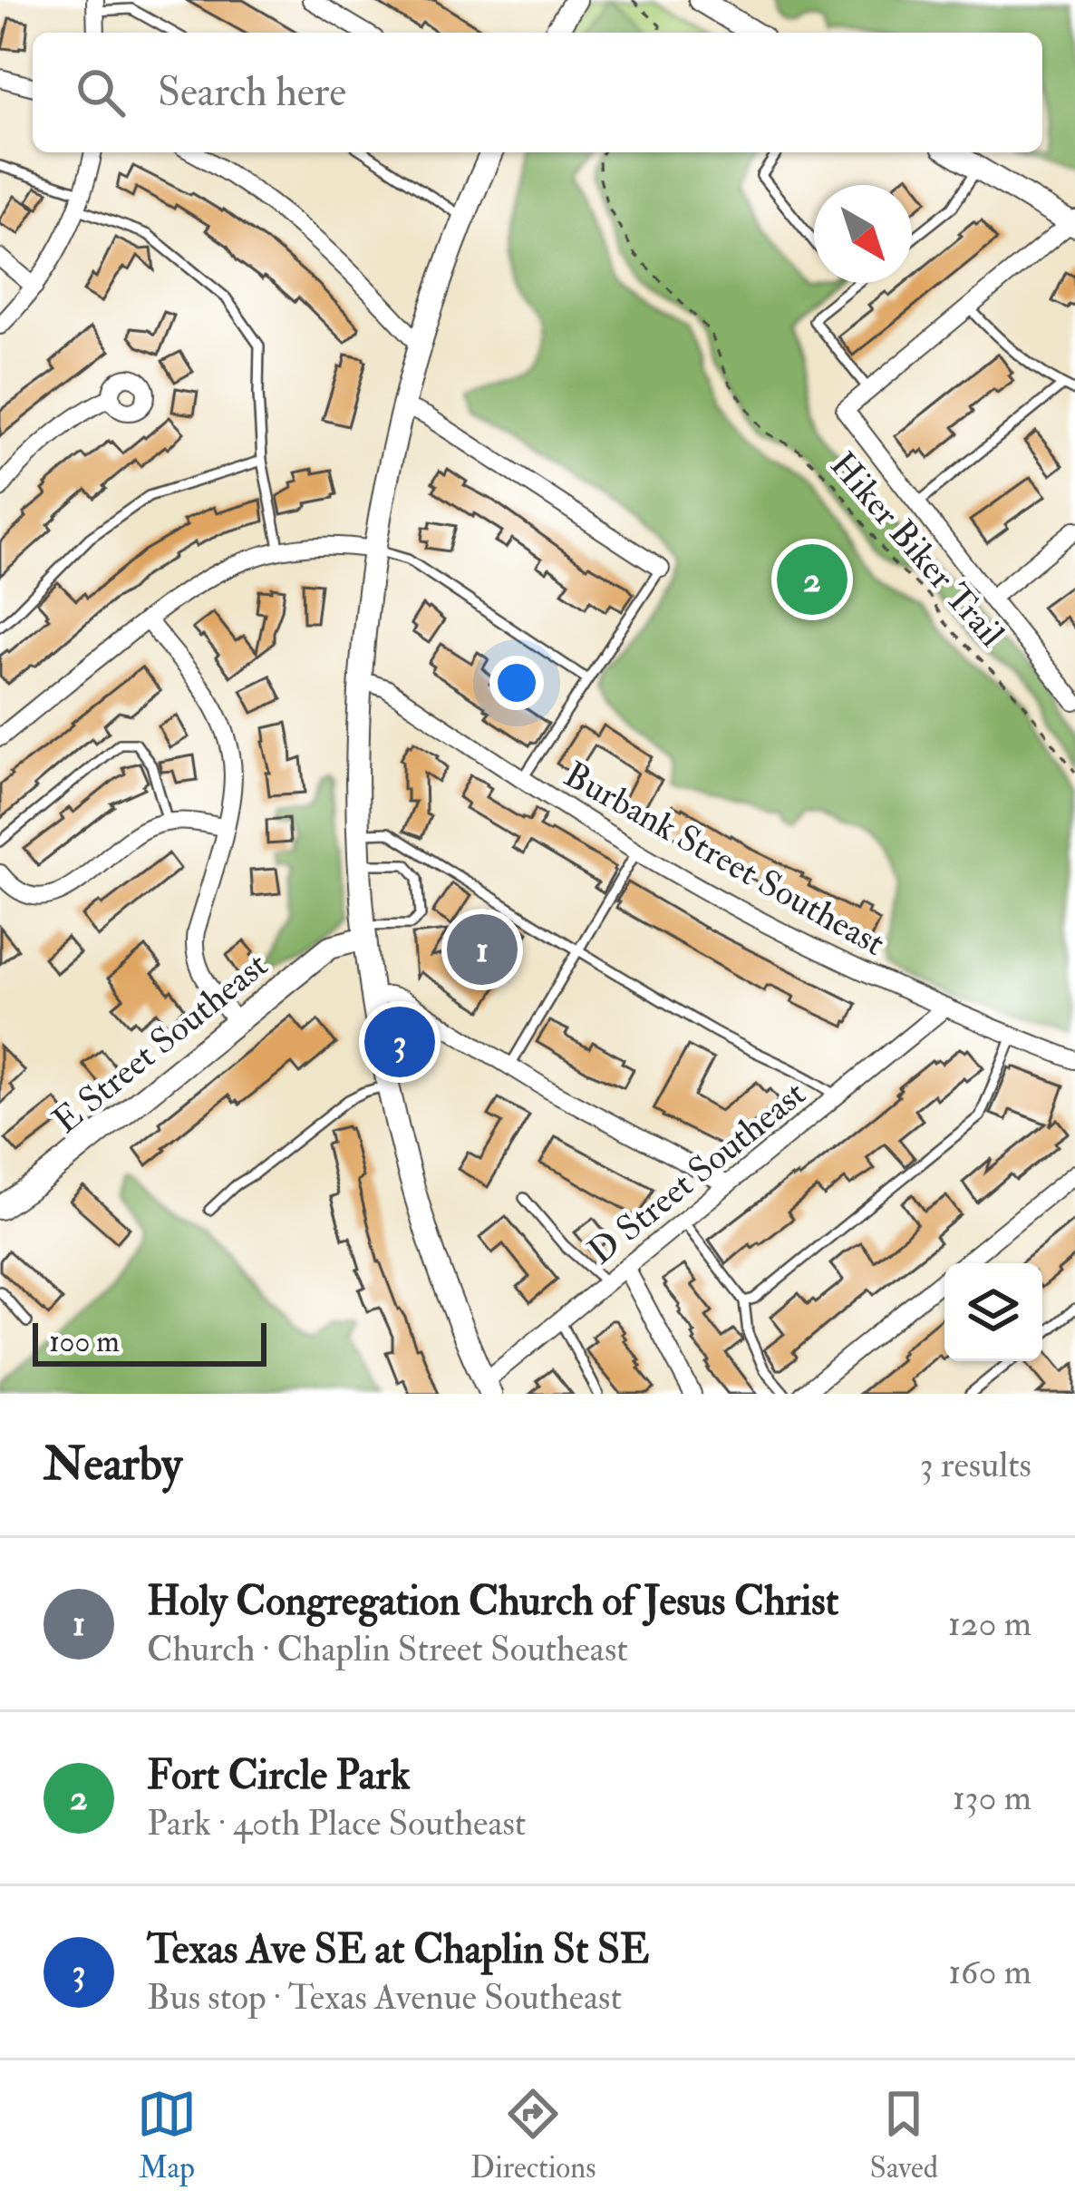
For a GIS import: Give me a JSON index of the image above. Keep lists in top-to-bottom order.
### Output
{
  "streets": {
    "main road": ["E Street Southeast"],
    "street": ["Burbank Street Southeast", "D Street Southeast"],
    "path": ["Hiker Biker Trail"]
  },
  "crossings": [
    ["Burbank Street Southeast", "D Street Southeast"]
  ],
  "scale_bar": "100 m",
  "north": "bottom right",
  "page": {
    "search": "Search here",
    "pins": ["2", "1", "3"],
    "scale": "100 m",
    "heading": ["Nearby", "3 results"],
    "list": [
      {
        "mark": "1",
        "name": "Holy Congregation Church of Jesus Christ",
        "note": "Church · Chaplin Street Southeast",
        "value": "120 m"
      },
      {
        "mark": "2",
        "name": "Fort Circle Park",
        "note": "Park · 40th Place Southeast",
        "value": "130 m"
      },
      {
        "mark": "3",
        "name": "Texas Ave SE at Chaplin St SE",
        "note": "Bus stop · Texas Avenue Southeast",
        "value": "160 m"
      }
    ],
    "nav": ["Map", "Directions", "Saved"]
  }
}
